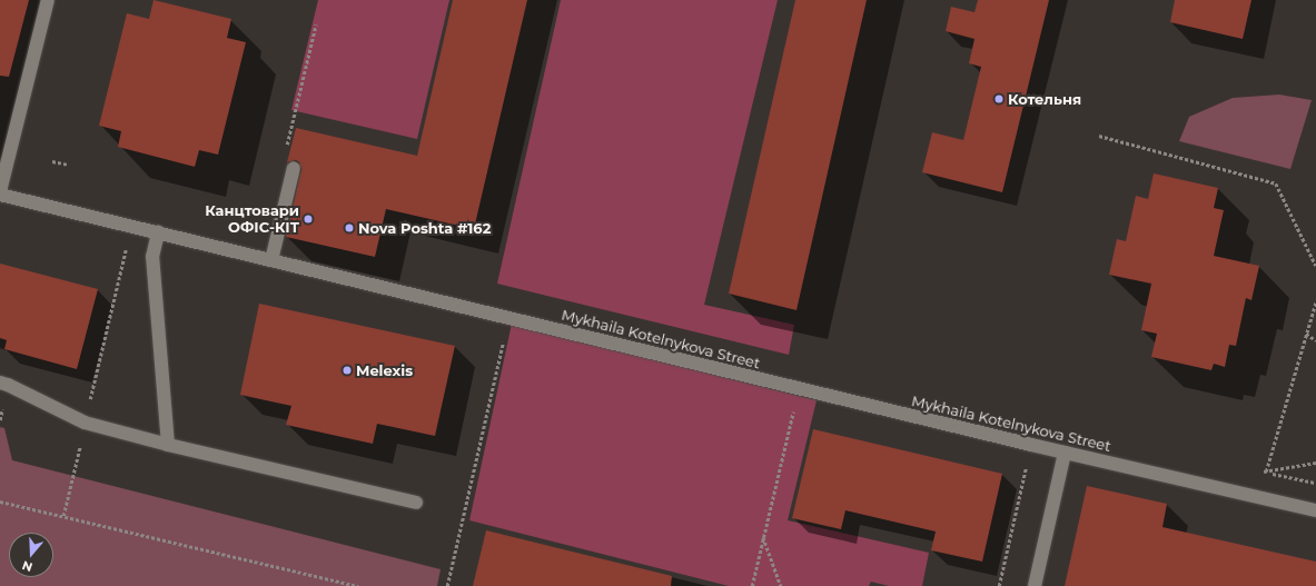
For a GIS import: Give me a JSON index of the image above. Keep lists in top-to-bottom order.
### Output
{
  "streets": {
    "street": ["Mykhaila Kotelnykova Street"]
  },
  "places": [
    "Котельня",
    "Канцтовари ОФІС-КІТ",
    "Nova Poshta #162",
    "Melexis"
  ],
  "north": "bottom"
}
